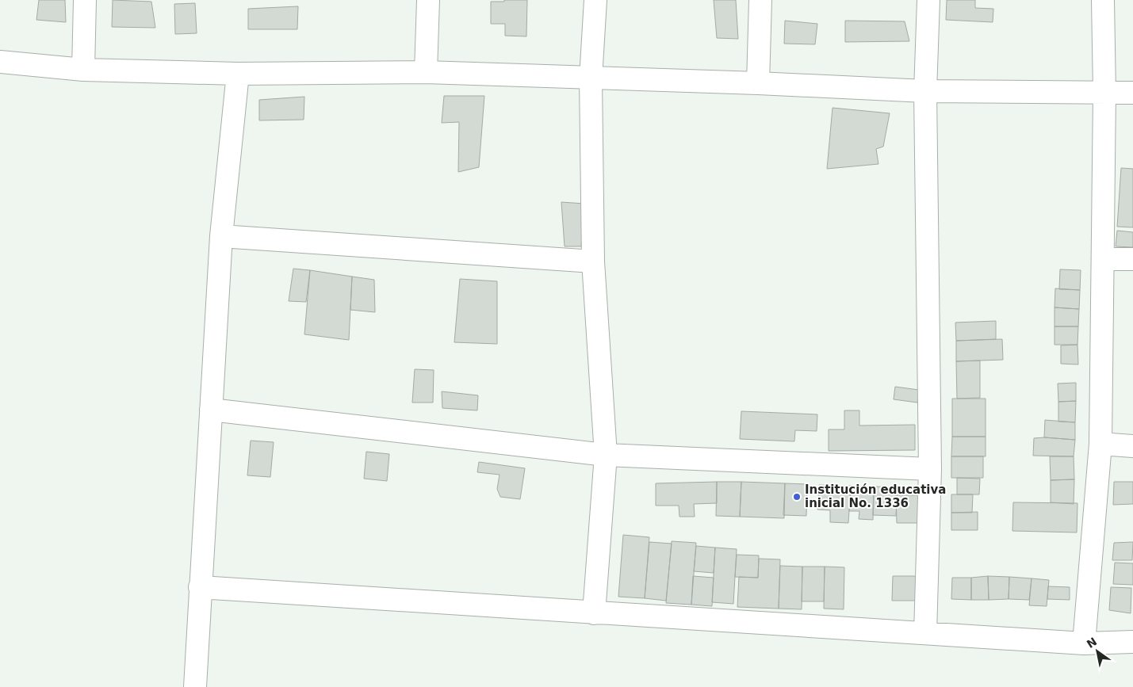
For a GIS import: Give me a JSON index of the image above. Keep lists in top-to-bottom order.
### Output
{
  "places": ["Institución educativa inicial No. 1336"],
  "north": "top left"
}
